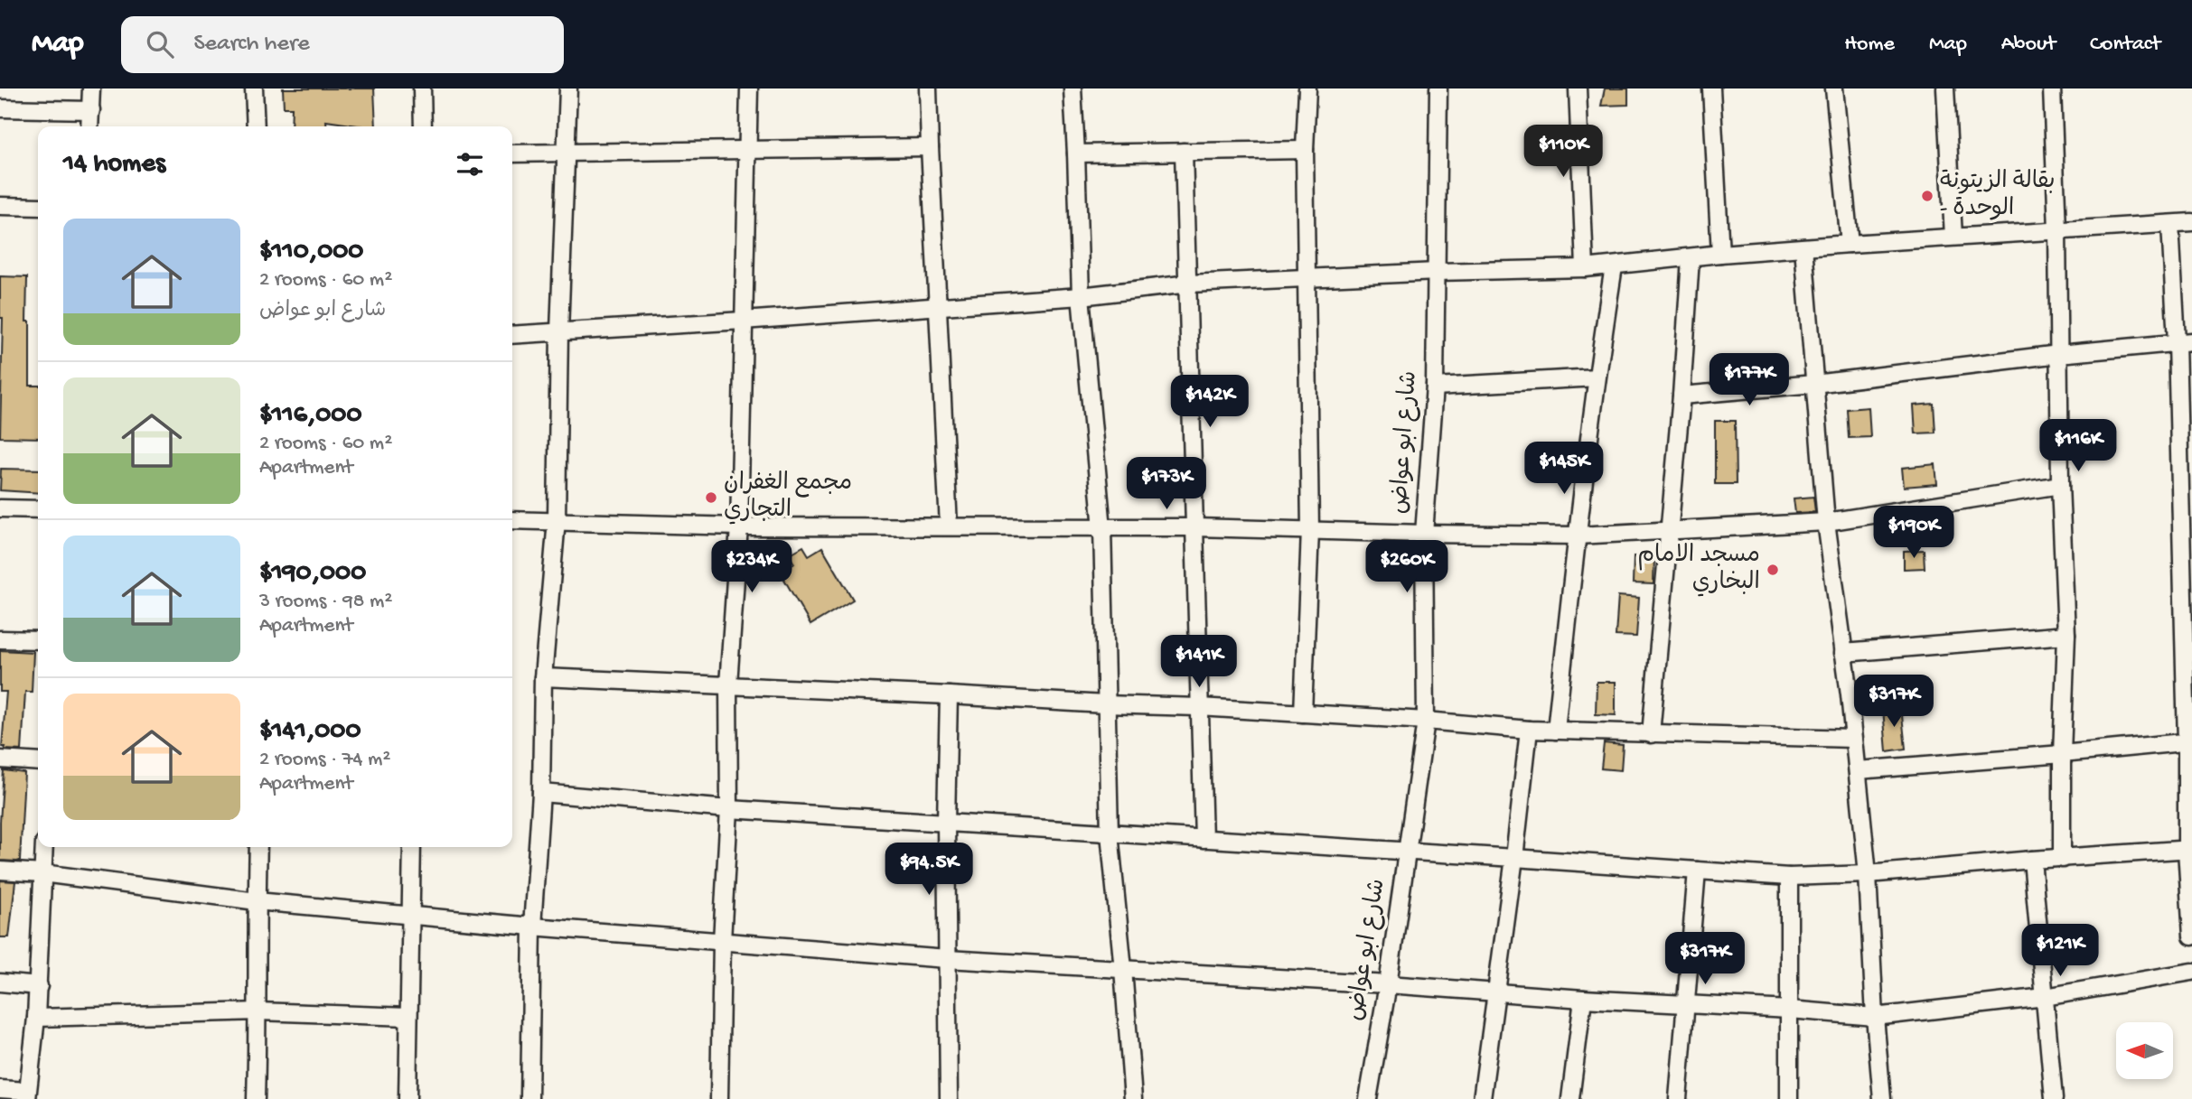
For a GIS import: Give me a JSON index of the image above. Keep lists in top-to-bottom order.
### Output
{
  "streets": {
    "street": ["شارع ابو عواض"]
  },
  "places": ["بقالة الزيتونة - الوحدة", "مجمع الغفران التجاري", "مسجد الامام البخاري"],
  "north": "left",
  "page": {
    "header": "Map",
    "search": "Search here",
    "nav": [
      "Home",
      "Map",
      "About",
      "Contact"
    ],
    "price": [
      "$110K",
      "$177K",
      "$142K",
      "$116K",
      "$145K",
      "$173K",
      "$190K",
      "$234K",
      "$260K",
      "$141K",
      "$317K",
      "$94.5K",
      "$121K",
      "$317K"
    ],
    "heading": "14 homes",
    "list": [
      {
        "name": "$110,000",
        "note": "2 rooms · 60 m² · شارع ابو عواض"
      },
      {
        "name": "$116,000",
        "note": "2 rooms · 60 m² · Apartment"
      },
      {
        "name": "$190,000",
        "note": "3 rooms · 98 m² · Apartment"
      },
      {
        "name": "$141,000",
        "note": "2 rooms · 74 m² · Apartment"
      }
    ]
  }
}
